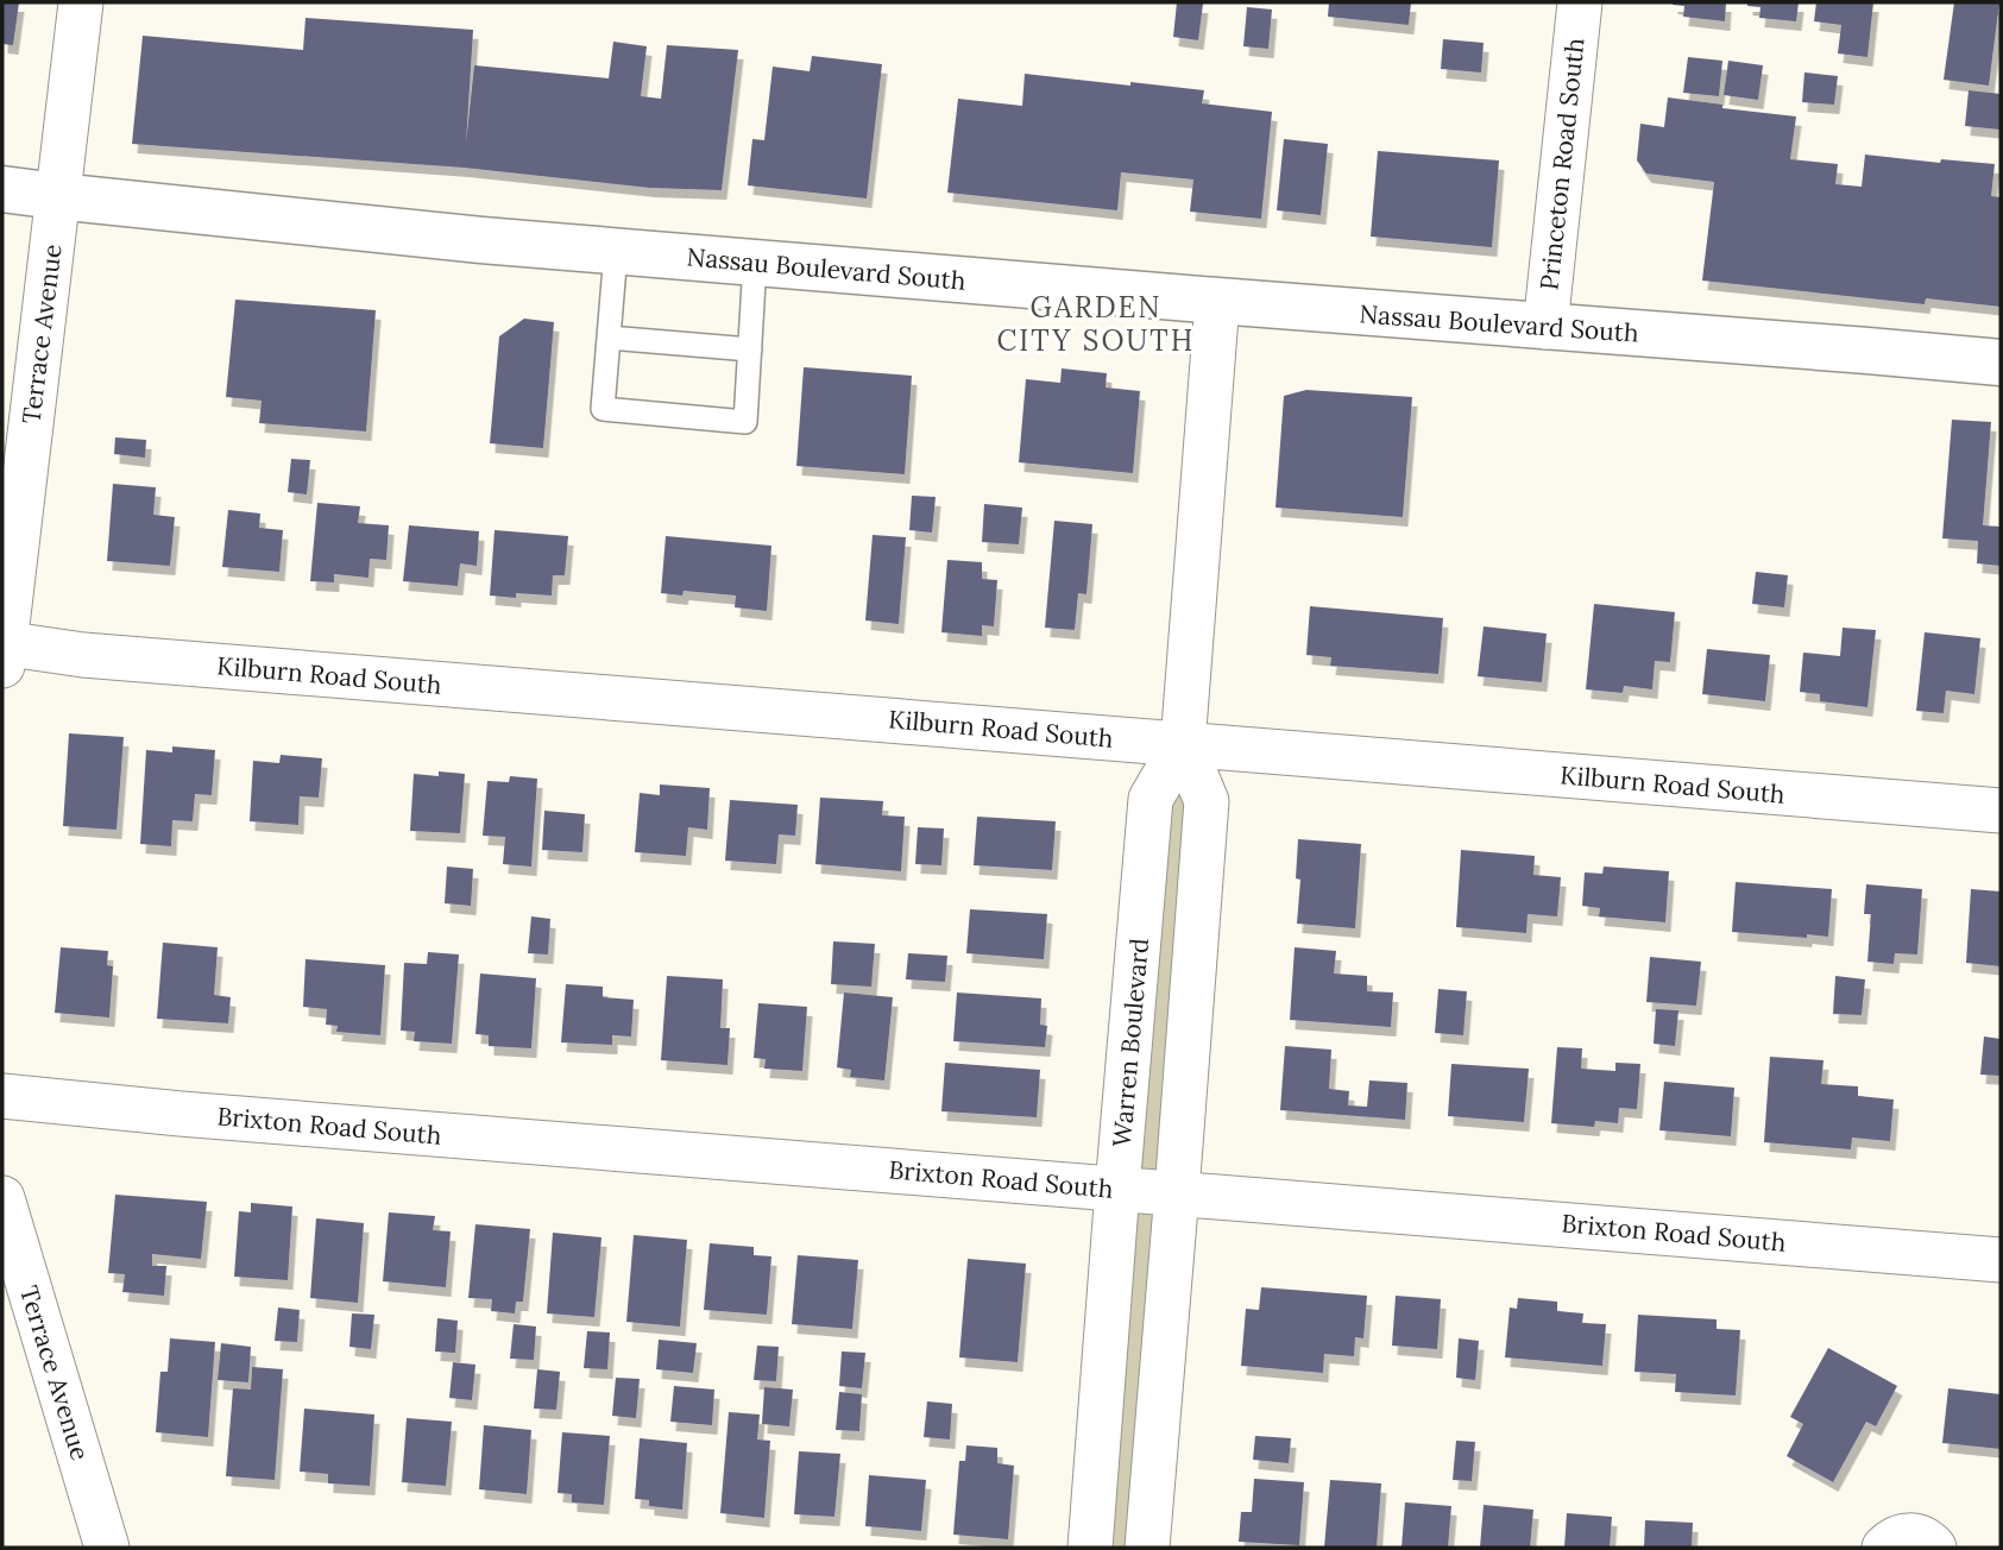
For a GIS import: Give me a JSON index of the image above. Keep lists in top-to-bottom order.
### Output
{
  "streets": {
    "main road": ["Nassau Boulevard South"],
    "street": [
      "Princeton Road South",
      "Terrace Avenue",
      "Kilburn Road South",
      "Warren Boulevard",
      "Brixton Road South"
    ]
  },
  "crossings": [
    ["Princeton Road South", "Nassau Boulevard South"],
    ["Nassau Boulevard South", "Terrace Avenue"],
    ["Nassau Boulevard South", "Warren Boulevard"],
    ["Terrace Avenue", "Kilburn Road South"],
    ["Kilburn Road South", "Warren Boulevard"],
    ["Warren Boulevard", "Brixton Road South"]
  ],
  "districts": ["GARDEN CITY SOUTH"]
}
